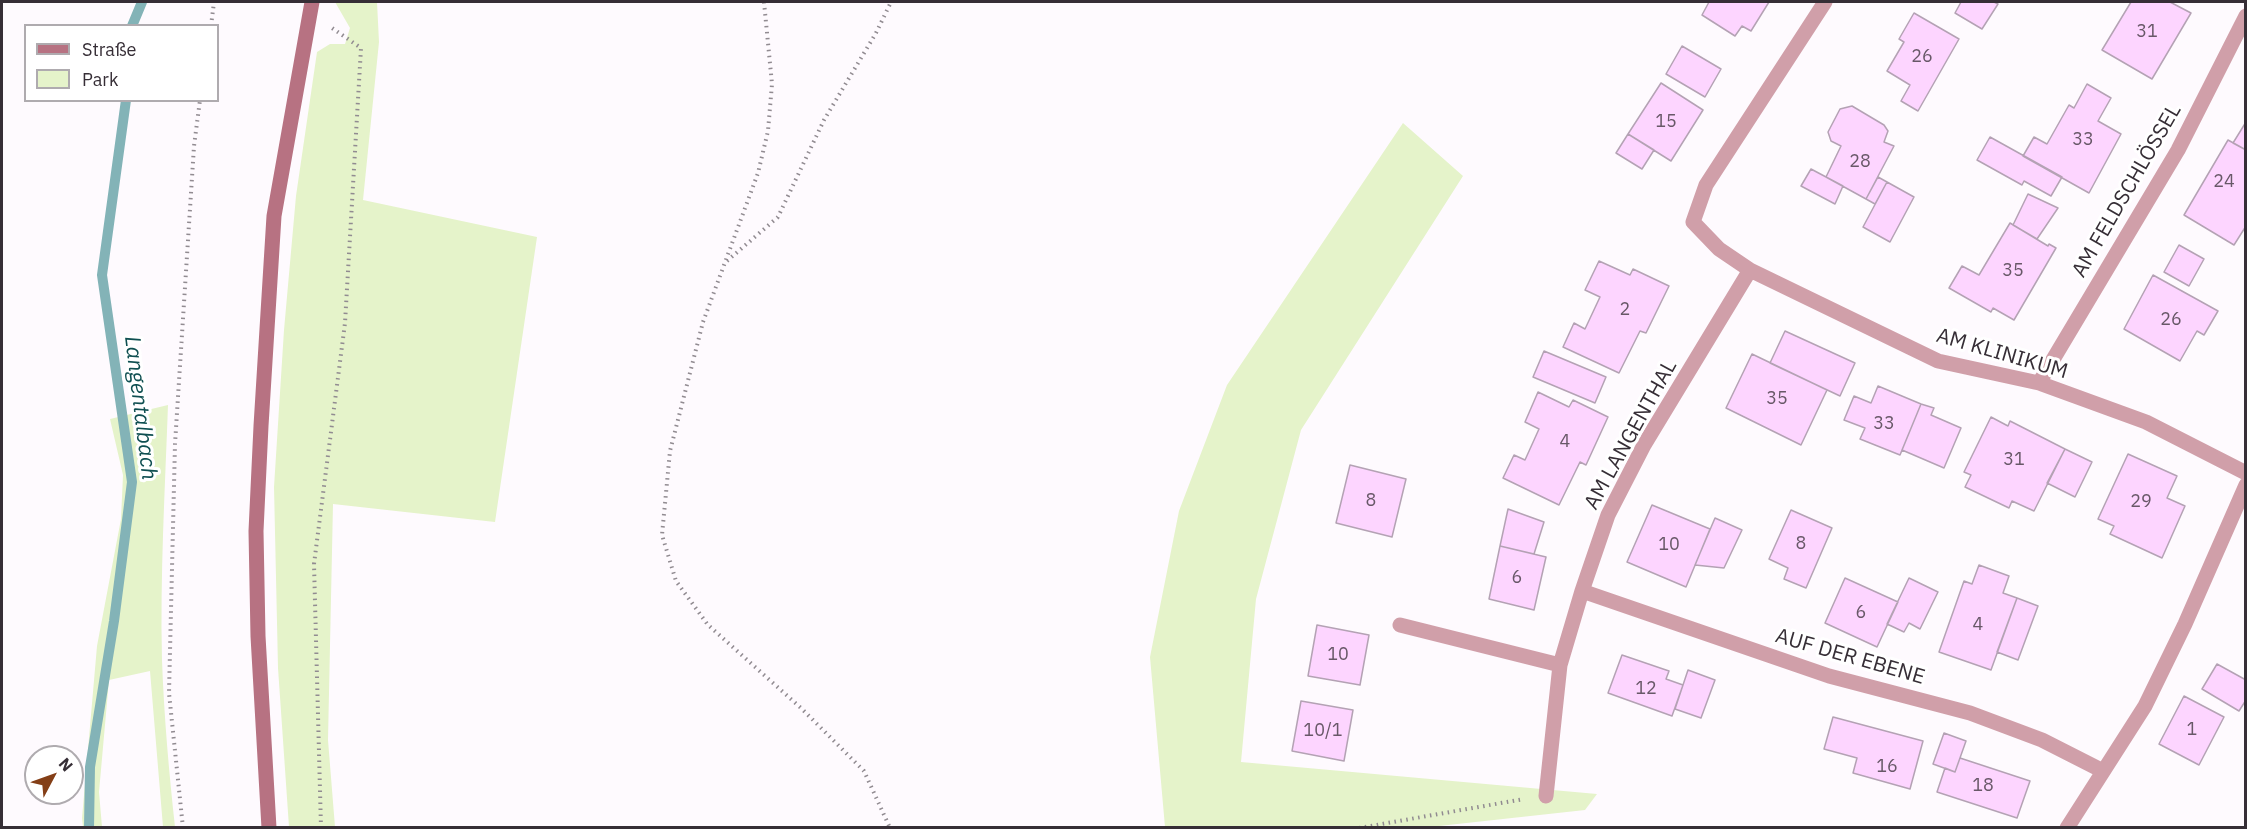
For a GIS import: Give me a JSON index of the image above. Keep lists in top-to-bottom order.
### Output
{
  "streets": {
    "street": [
      "AM FELDSCHLÖSSEL",
      "AM KLINIKUM",
      "AM LANGENTHAL",
      "AUF DER EBENE"
    ]
  },
  "crossings": [
    ["AM FELDSCHLÖSSEL", "AM KLINIKUM"],
    ["AM KLINIKUM", "AM LANGENTHAL"],
    ["AM LANGENTHAL", "AUF DER EBENE"]
  ],
  "water": ["Langentalbach"],
  "house_numbers": [
    "31",
    "26",
    "15",
    "33",
    "28",
    "24",
    "35",
    "2",
    "26",
    "35",
    "33",
    "4",
    "31",
    "8",
    "29",
    "8",
    "10",
    "6",
    "6",
    "4",
    "10",
    "12",
    "1",
    "10/1",
    "16",
    "18"
  ],
  "legend": ["Straße", "Park"],
  "north": "top right"
}
